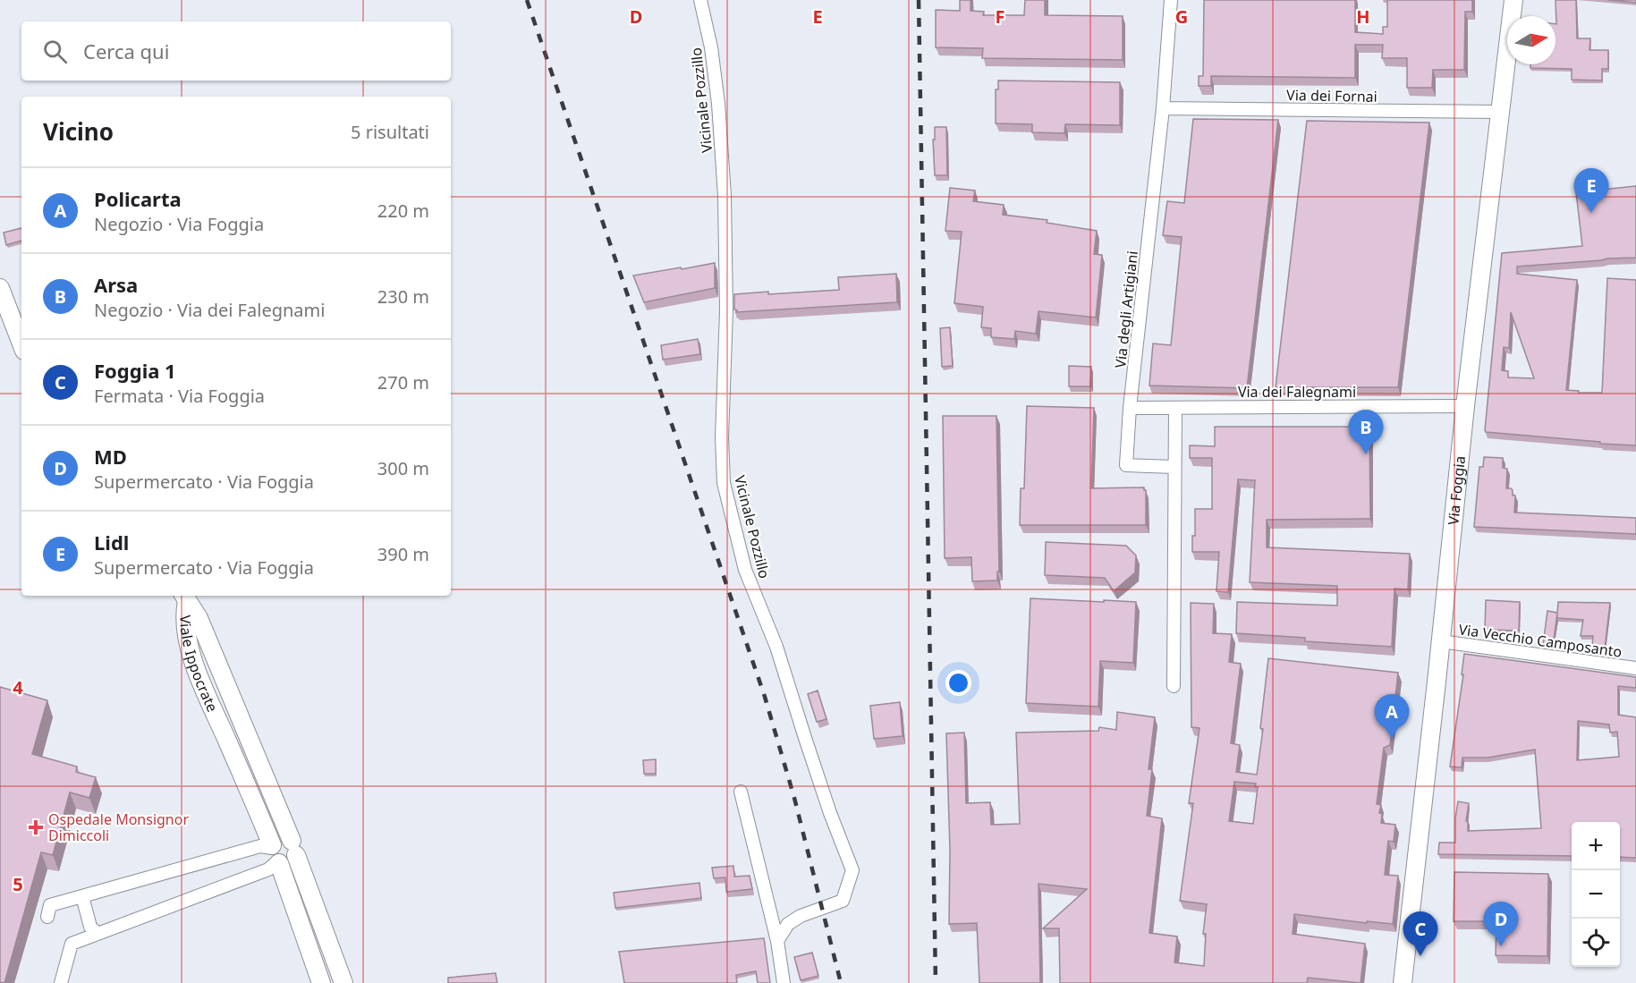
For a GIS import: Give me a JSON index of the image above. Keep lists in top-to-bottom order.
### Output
{
  "streets": {
    "main road": ["Via Foggia", "Viale Ippocrate"],
    "street": [
      "Via dei Fornai",
      "Vicinale Pozzillo",
      "Via degli Artigiani",
      "Via dei Falegnami",
      "Via Vecchio Camposanto"
    ]
  },
  "crossings": [
    ["Via dei Fornai", "Via degli Artigiani"],
    ["Via dei Fornai", "Via Foggia"],
    ["Via degli Artigiani", "Via dei Falegnami"],
    ["Via dei Falegnami", "Via Foggia"],
    ["Via Foggia", "Via Vecchio Camposanto"]
  ],
  "places": {
    "health": ["Ospedale Monsignor Dimiccoli"]
  },
  "north": "right",
  "page": {
    "search": "Cerca qui",
    "heading": ["Vicino", "5 risultati"],
    "list": [
      {
        "mark": "A",
        "name": "Policarta",
        "note": "Negozio · Via Foggia",
        "value": "220 m"
      },
      {
        "mark": "B",
        "name": "Arsa",
        "note": "Negozio · Via dei Falegnami",
        "value": "230 m"
      },
      {
        "mark": "C",
        "name": "Foggia 1",
        "note": "Fermata · Via Foggia",
        "value": "270 m"
      },
      {
        "mark": "D",
        "name": "MD",
        "note": "Supermercato · Via Foggia",
        "value": "300 m"
      },
      {
        "mark": "E",
        "name": "Lidl",
        "note": "Supermercato · Via Foggia",
        "value": "390 m"
      }
    ],
    "pins": [
      "E",
      "B",
      "A",
      "D",
      "C"
    ],
    "map_buttons": ["+", "−"]
  },
  "grid": {
    "columns": [
      "D",
      "E",
      "F",
      "G",
      "H"
    ],
    "rows": ["4", "5"]
  }
}
